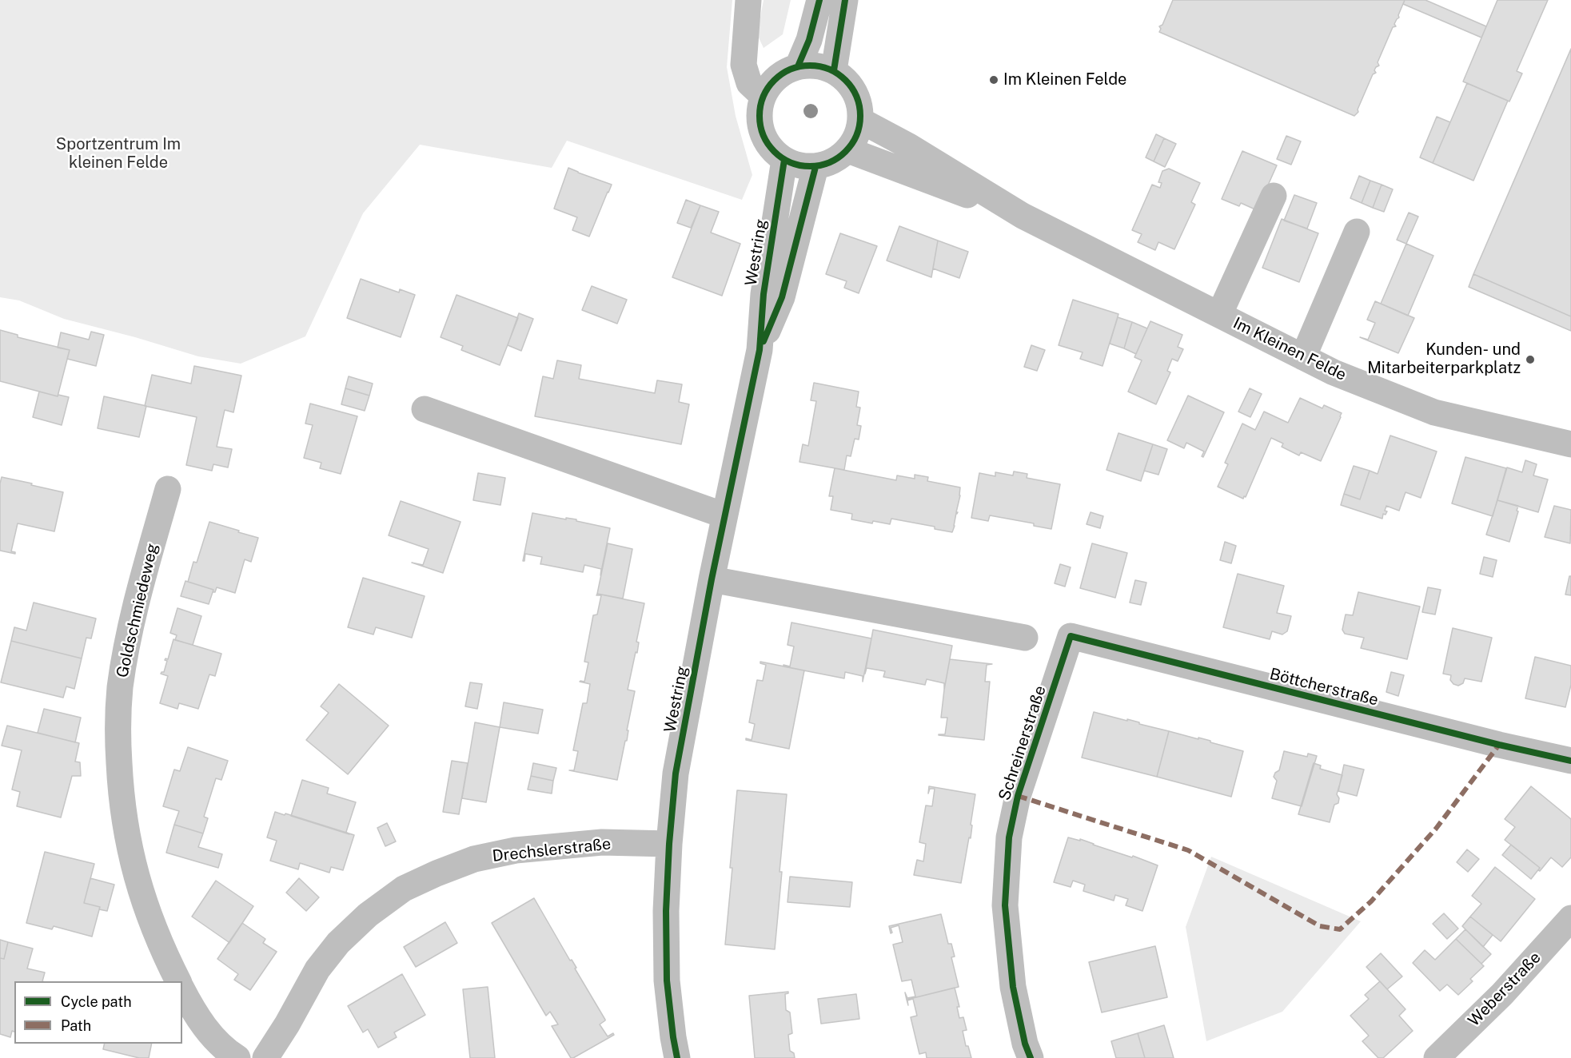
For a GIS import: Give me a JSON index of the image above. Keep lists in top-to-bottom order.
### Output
{
  "streets": {
    "street": [
      "Westring",
      "Im Kleinen Felde",
      "Goldschmiedeweg",
      "Böttcherstraße",
      "Schreinerstraße",
      "Drechslerstraße",
      "Weberstraße"
    ]
  },
  "crossings": [
    ["Westring", "Im Kleinen Felde"],
    ["Westring", "Drechslerstraße"],
    ["Böttcherstraße", "Schreinerstraße"]
  ],
  "parks": ["Sportzentrum Im kleinen Felde"],
  "places": ["Im Kleinen Felde", "Kunden- und Mitarbeiterparkplatz"],
  "legend": ["Cycle path", "Path"]
}
